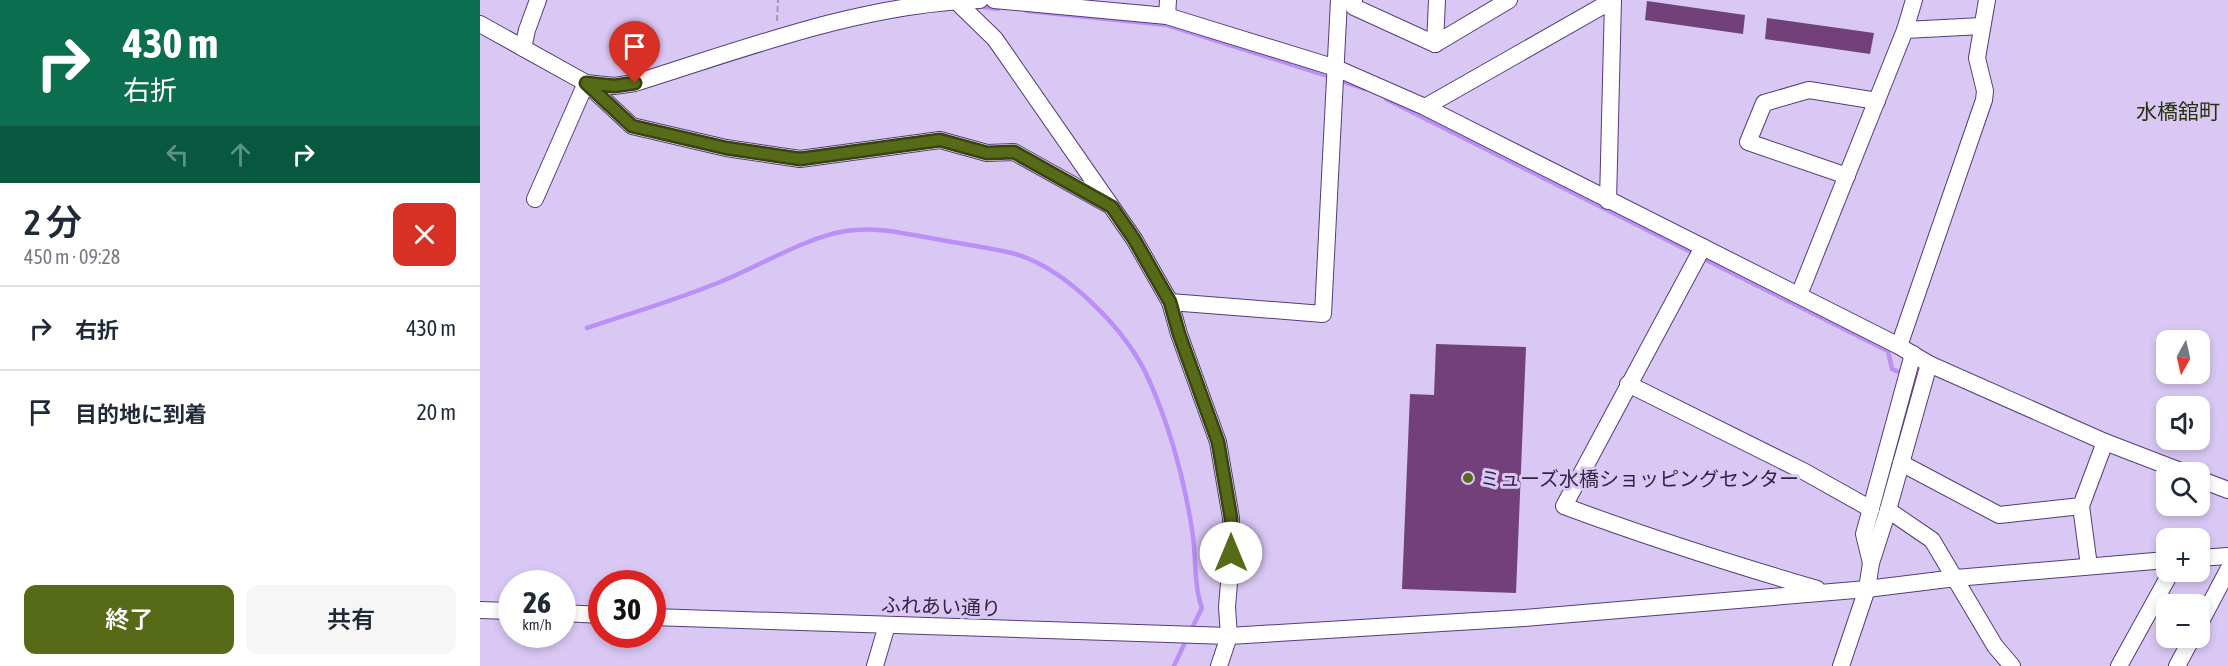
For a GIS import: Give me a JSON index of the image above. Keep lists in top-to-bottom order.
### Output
{
  "streets": {
    "street": ["ふれあい通り"]
  },
  "districts": ["水橋舘町"],
  "places": ["ミューズ水橋ショッピングセンター"],
  "north": "bottom",
  "page": {
    "turn": ["430 m", "右折"],
    "heading": ["2 分", "450 m · 09:28"],
    "list": [
      {
        "name": "右折",
        "value": "430 m"
      },
      {
        "name": "目的地に到着",
        "value": "20 m"
      }
    ],
    "map_buttons": ["+", "−"],
    "speed": "26 km/h",
    "limit": "30",
    "buttons": ["終了", "共有"]
  }
}
